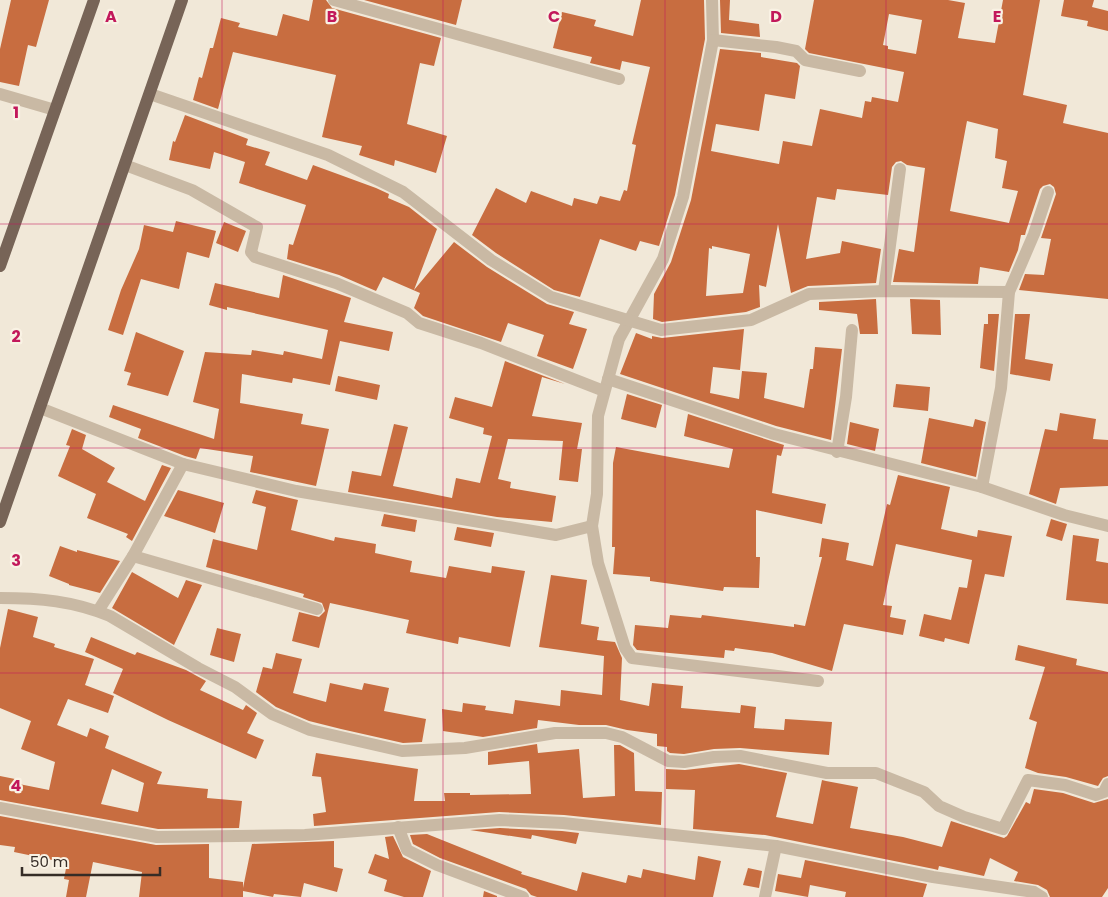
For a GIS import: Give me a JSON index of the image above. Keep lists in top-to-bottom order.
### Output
{
  "scale_bar": "50 m",
  "grid": {
    "columns": [
      "A",
      "B",
      "C",
      "D",
      "E"
    ],
    "rows": [
      "1",
      "2",
      "3",
      "4"
    ]
  }
}
